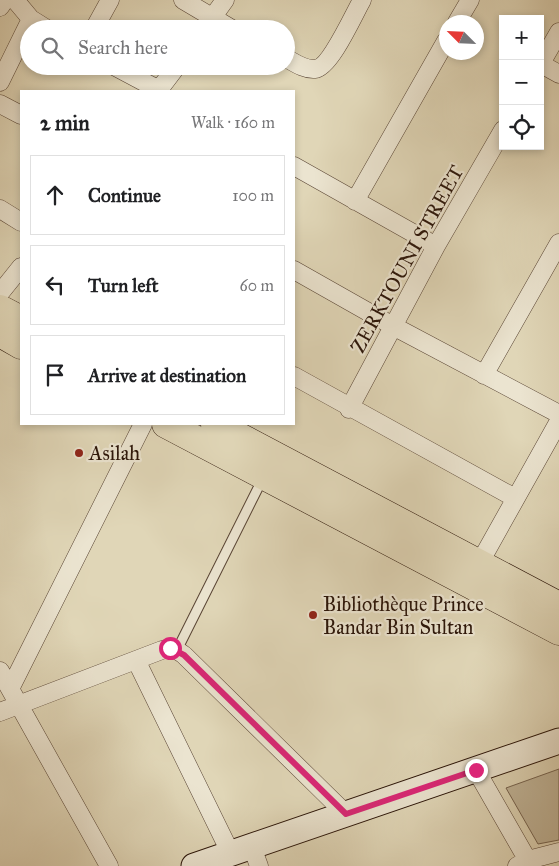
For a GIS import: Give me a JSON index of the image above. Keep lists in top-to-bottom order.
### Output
{
  "streets": {
    "street": ["ZERKTOUNI STREET"]
  },
  "places": ["Asilah", "Bibliothèque Prince Bandar Bin Sultan"],
  "north": "top left",
  "page": {
    "map_buttons": ["+", "−"],
    "search": "Search here",
    "heading": ["2 min", "Walk · 160 m"],
    "list": [
      ["Continue", "100 m"],
      ["Turn left", "60 m"],
      "Arrive at destination"
    ]
  }
}
